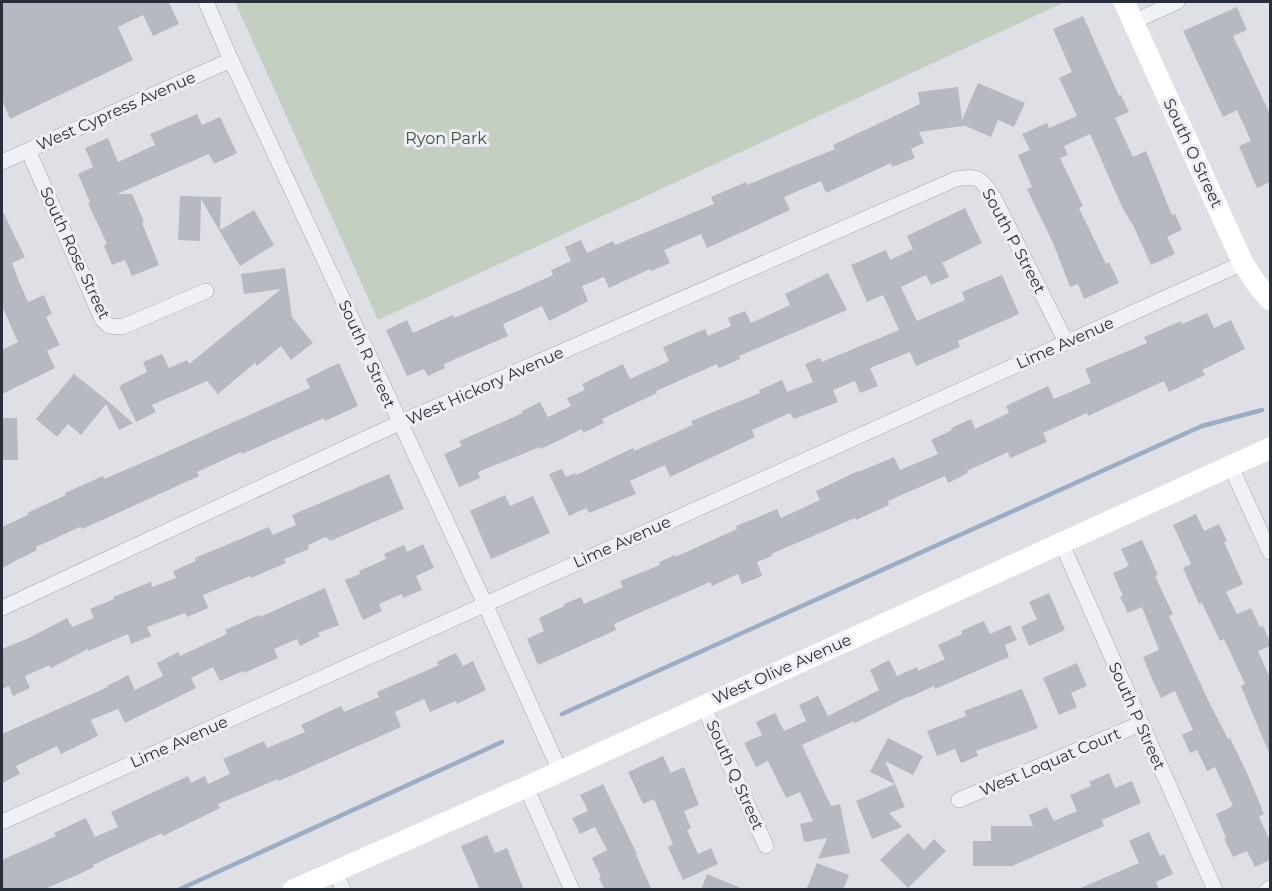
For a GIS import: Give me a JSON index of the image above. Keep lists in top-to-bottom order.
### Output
{
  "streets": {
    "street": [
      "West Cypress Avenue",
      "South O Street",
      "South P Street",
      "South Rose Street",
      "Lime Avenue",
      "South R Street",
      "West Hickory Avenue",
      "West Olive Avenue",
      "West Loquat Court",
      "South Q Street"
    ]
  },
  "crossings": [
    ["West Cypress Avenue", "South Rose Street"],
    ["West Cypress Avenue", "South R Street"],
    ["South O Street", "Lime Avenue"],
    ["South P Street", "Lime Avenue"],
    ["South P Street", "West Hickory Avenue"],
    ["South P Street", "West Olive Avenue"],
    ["South P Street", "West Loquat Court"],
    ["Lime Avenue", "South R Street"],
    ["South R Street", "West Hickory Avenue"],
    ["South R Street", "West Olive Avenue"],
    ["West Olive Avenue", "South Q Street"]
  ],
  "parks": ["Ryon Park"]
}
